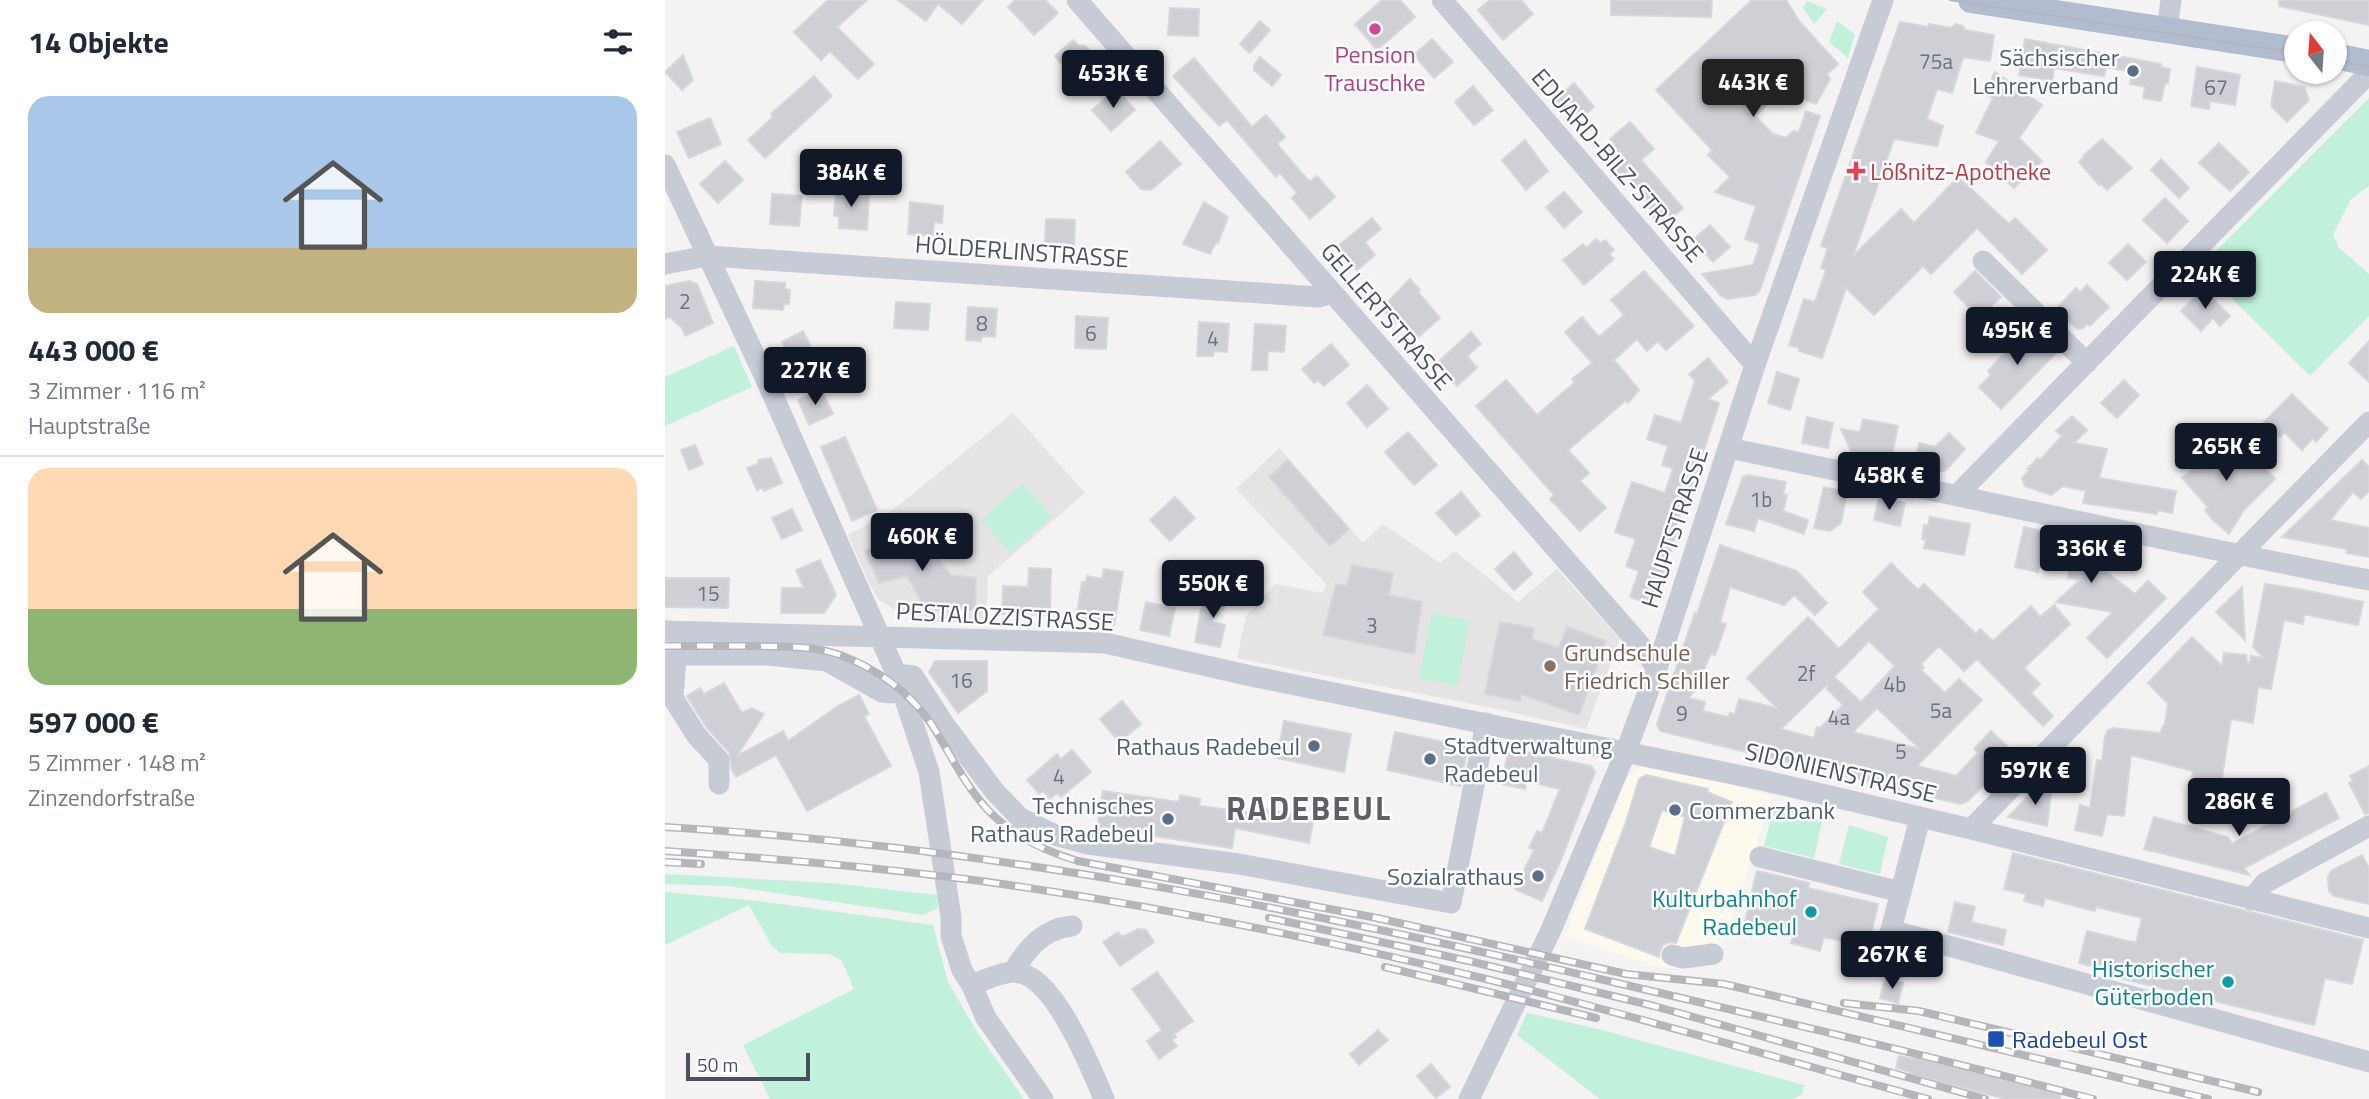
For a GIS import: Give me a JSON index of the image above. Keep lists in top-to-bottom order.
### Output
{
  "streets": {
    "street": [
      "EDUARD-BILZ-STRASSE",
      "HÖLDERLINSTRASSE",
      "GELLERTSTRASSE",
      "HAUPTSTRASSE",
      "PESTALOZZISTRASSE",
      "SIDONIENSTRASSE"
    ]
  },
  "crossings": [
    ["EDUARD-BILZ-STRASSE", "HAUPTSTRASSE"],
    ["HÖLDERLINSTRASSE", "GELLERTSTRASSE"],
    ["GELLERTSTRASSE", "HAUPTSTRASSE"],
    ["HAUPTSTRASSE", "PESTALOZZISTRASSE"],
    ["HAUPTSTRASSE", "SIDONIENSTRASSE"],
    ["PESTALOZZISTRASSE", "SIDONIENSTRASSE"]
  ],
  "districts": ["RADEBEUL"],
  "places": {
    "other": [
      "Pension Trauschke",
      "Sächsischer Lehrerverband",
      "Grundschule Friedrich Schiller",
      "Rathaus Radebeul",
      "Stadtverwaltung Radebeul",
      "Commerzbank",
      "Technisches Rathaus Radebeul",
      "Sozialrathaus",
      "Kulturbahnhof Radebeul",
      "Historischer Güterboden"
    ],
    "health": ["Lößnitz-Apotheke"],
    "transit": ["Radebeul Ost"]
  },
  "house_numbers": [
    "75a",
    "67",
    "2",
    "8",
    "6",
    "4",
    "1b",
    "15",
    "3",
    "2f",
    "16",
    "4b",
    "5a",
    "9",
    "4a",
    "5",
    "4"
  ],
  "scale_bar": "50 m",
  "north": "top",
  "page": {
    "heading": "14 Objekte",
    "price": [
      "453K €",
      "443K €",
      "384K €",
      "224K €",
      "495K €",
      "227K €",
      "265K €",
      "458K €",
      "460K €",
      "336K €",
      "550K €",
      "597K €",
      "286K €",
      "267K €"
    ],
    "list": [
      {
        "name": "443 000 €",
        "note": "3 Zimmer · 116 m² · Hauptstraße"
      },
      {
        "name": "597 000 €",
        "note": "5 Zimmer · 148 m² · Zinzendorfstraße"
      }
    ],
    "scale": "50 m"
  }
}
